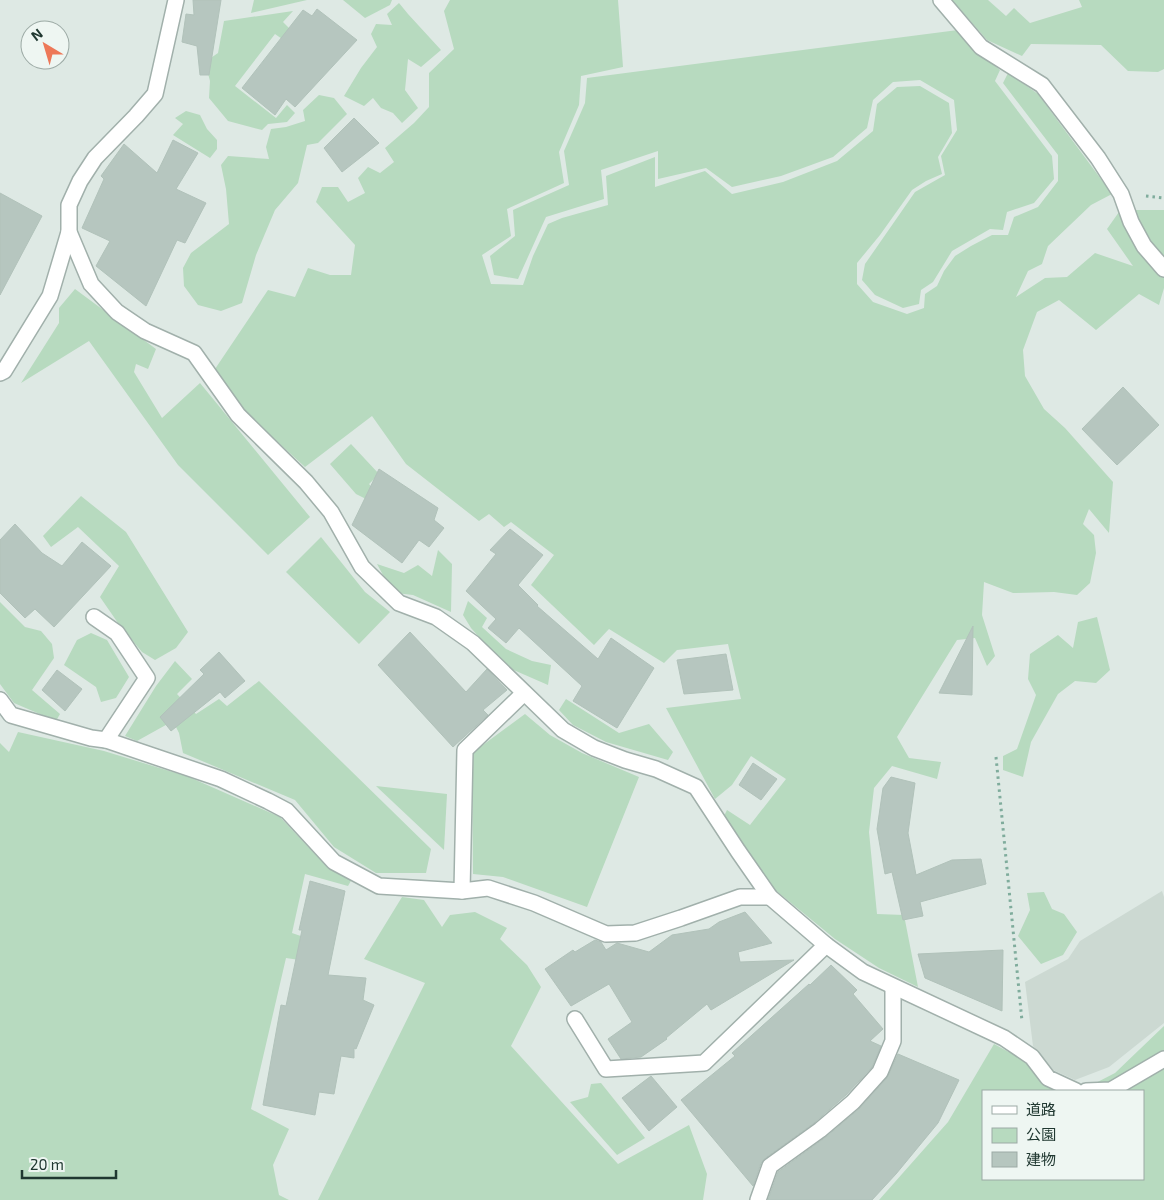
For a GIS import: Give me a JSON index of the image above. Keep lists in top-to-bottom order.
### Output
{
  "legend": ["道路", "公園", "建物"],
  "scale_bar": "20 m",
  "north": "top left"
}
